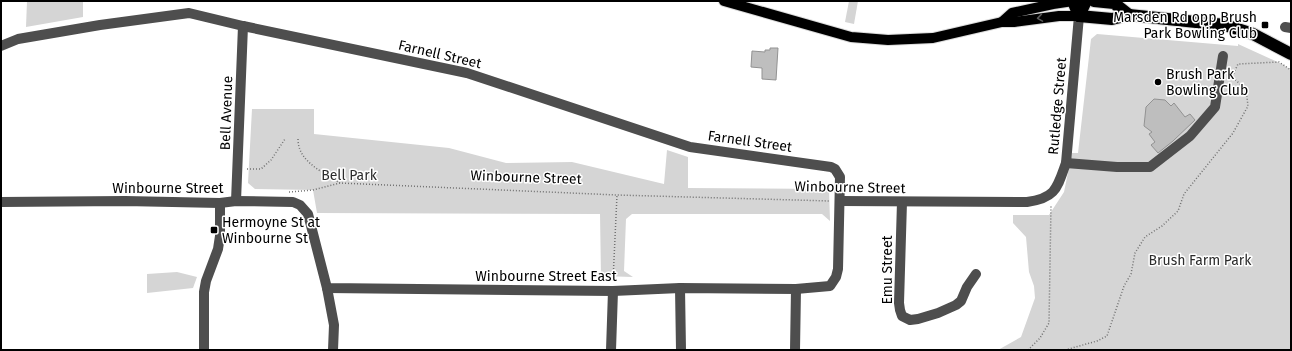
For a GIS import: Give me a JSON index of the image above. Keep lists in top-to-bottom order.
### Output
{
  "streets": {
    "street": [
      "Farnell Street",
      "Rutledge Street",
      "Bell Avenue",
      "Winbourne Street",
      "Emu Street",
      "Winbourne Street East"
    ]
  },
  "crossings": [
    ["Farnell Street", "Bell Avenue"],
    ["Farnell Street", "Winbourne Street"],
    ["Farnell Street", "Winbourne Street East"],
    ["Rutledge Street", "Winbourne Street"],
    ["Bell Avenue", "Winbourne Street"],
    ["Winbourne Street", "Emu Street"],
    ["Winbourne Street", "Winbourne Street East"]
  ],
  "parks": ["Bell Park", "Brush Farm Park"],
  "places": {
    "transit": ["Marsden Rd opp Brush Park Bowling Club", "Hermoyne St at Winbourne St"],
    "other": ["Brush Park Bowling Club"]
  }
}
